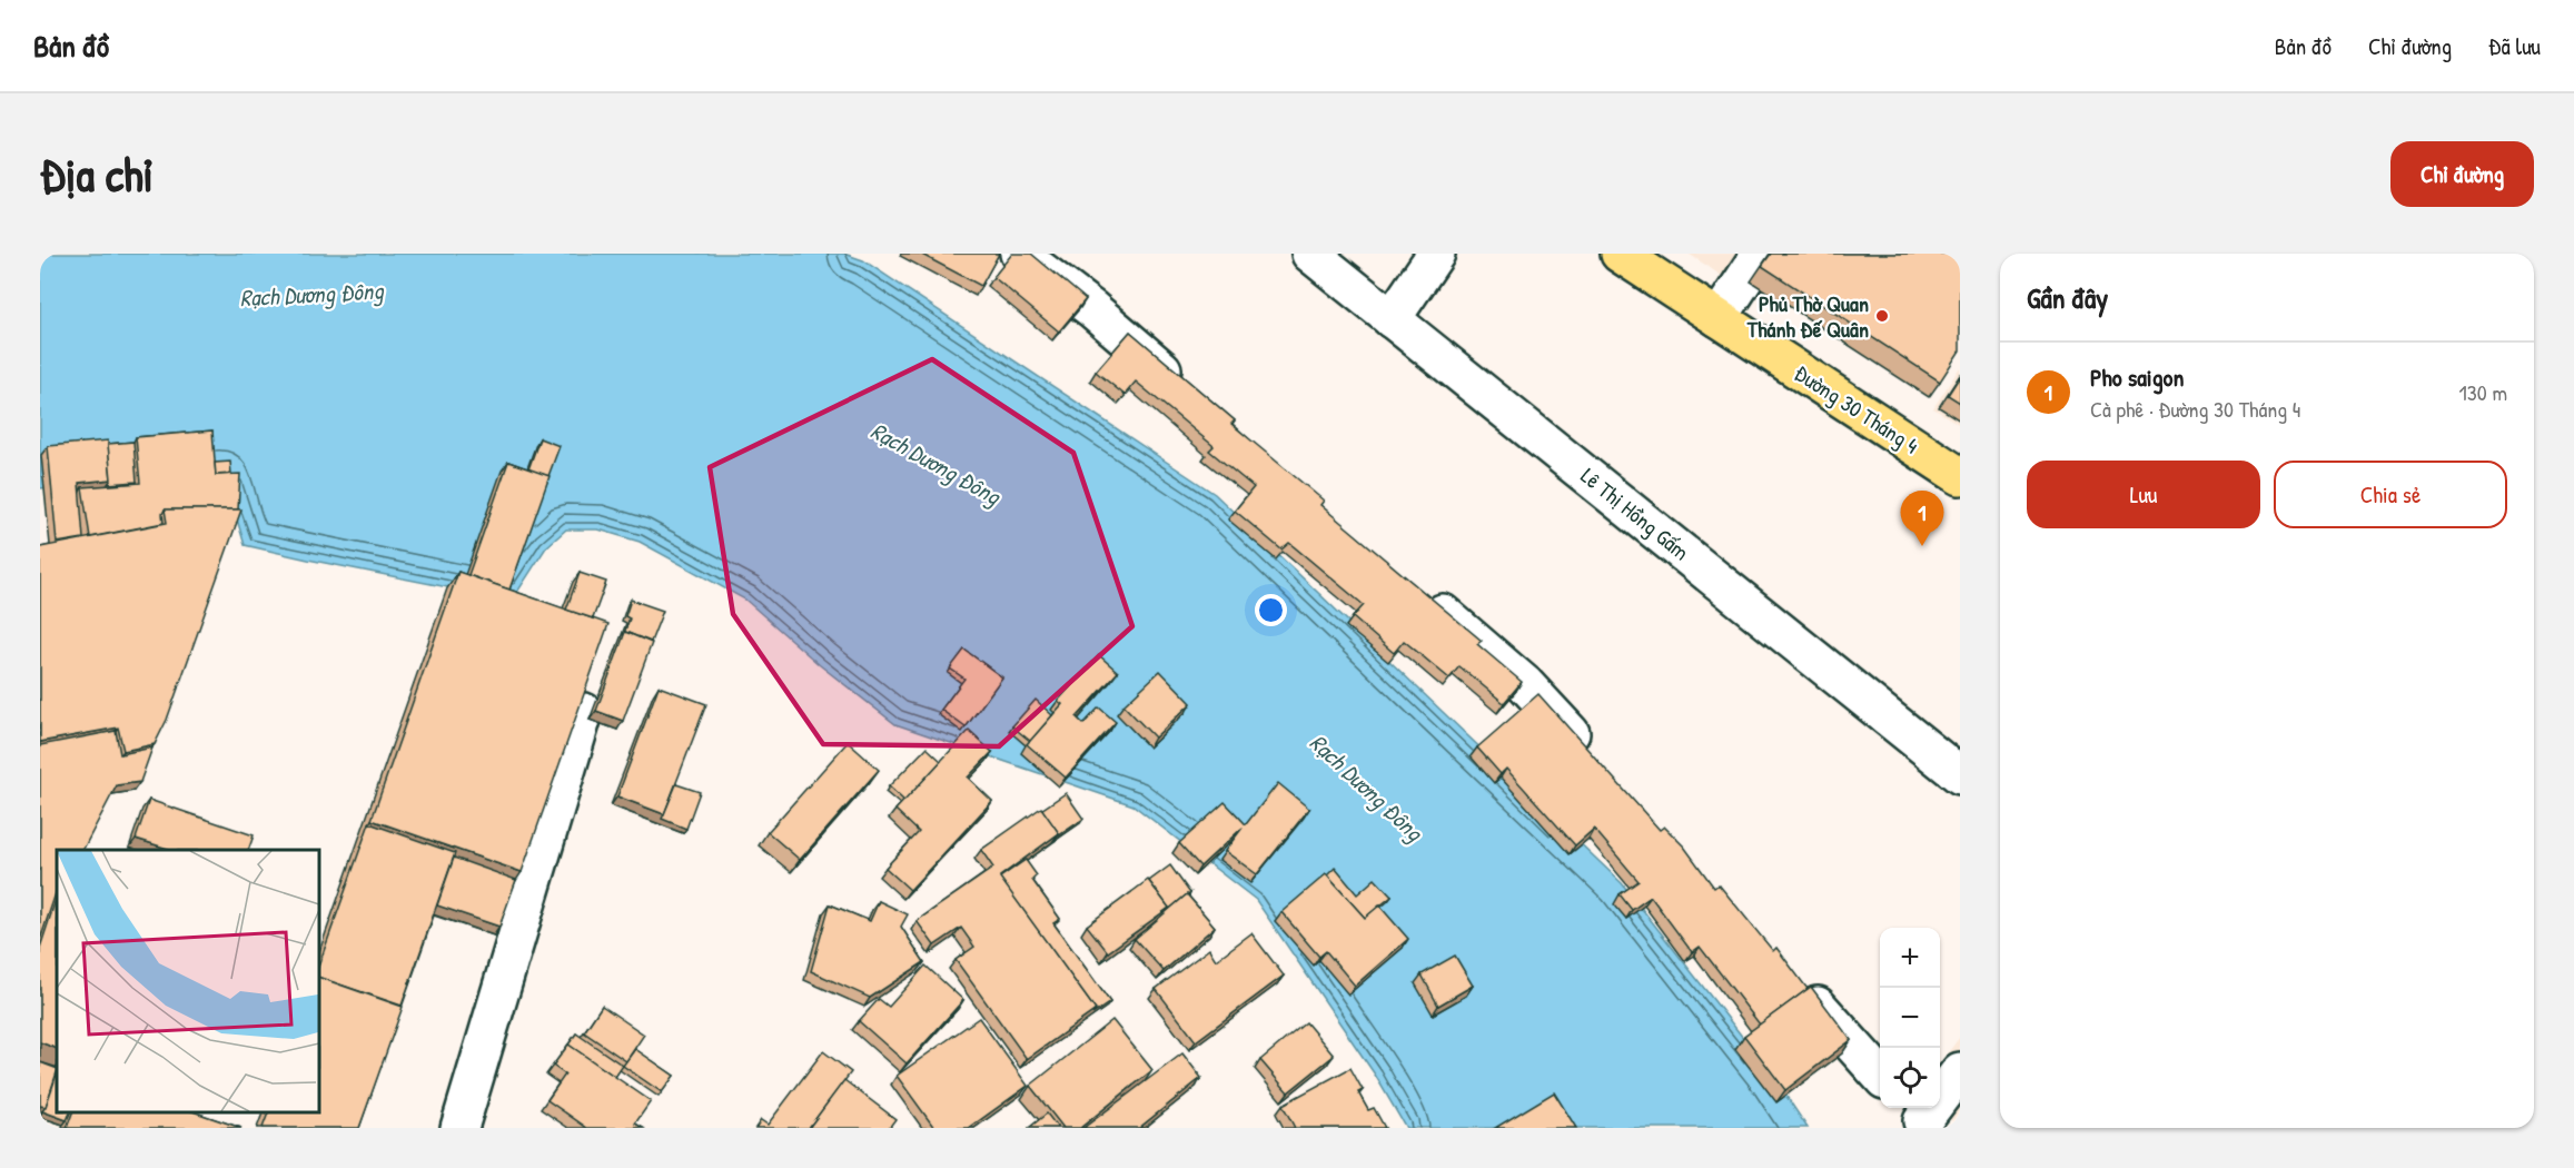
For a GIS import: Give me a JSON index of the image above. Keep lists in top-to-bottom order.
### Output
{
  "streets": {
    "main road": ["Đường 30 Tháng 4"],
    "street": ["Lê Thị Hồng Gấm"]
  },
  "water": ["Rạch Dương Đông"],
  "places": ["Phủ Thờ Quan Thánh Đế Quân"],
  "page": {
    "header": "Bản đồ",
    "nav": ["Bản đồ", "Chỉ đường", "Đã lưu"],
    "buttons": [
      "Chỉ đường",
      ["Lưu", "Chia sẻ"]
    ],
    "title": "Địa chỉ",
    "heading": "Gần đây",
    "list": [
      {
        "mark": "1",
        "name": "Pho saigon",
        "note": "Cà phê · Đường 30 Tháng 4",
        "value": "130 m"
      }
    ],
    "pins": "1",
    "map_buttons": ["+", "−"]
  }
}
